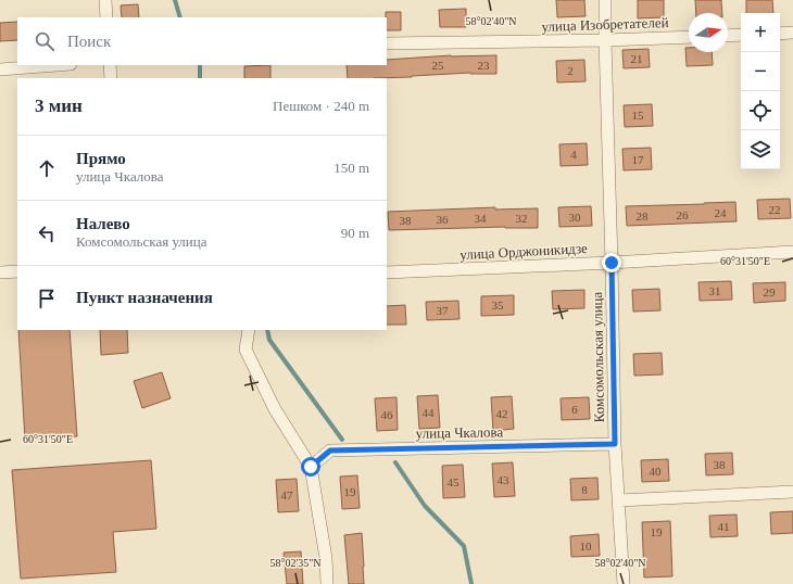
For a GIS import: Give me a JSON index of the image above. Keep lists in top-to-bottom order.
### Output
{
  "streets": {
    "street": [
      "улица Изобретателей",
      "улица Орджоникидзе",
      "Комсомольская улица",
      "улица Чкалова"
    ]
  },
  "crossings": [
    ["улица Изобретателей", "Комсомольская улица"],
    ["улица Орджоникидзе", "Комсомольская улица"],
    ["Комсомольская улица", "улица Чкалова"]
  ],
  "house_numbers": [
    "21",
    "25",
    "23",
    "2",
    "15",
    "4",
    "17",
    "22",
    "24",
    "26",
    "28",
    "30",
    "34",
    "32",
    "36",
    "38",
    "31",
    "29",
    "35",
    "37",
    "6",
    "44",
    "42",
    "46",
    "38",
    "40",
    "43",
    "45",
    "8",
    "19",
    "47",
    "41",
    "19",
    "10"
  ],
  "north": "right",
  "page": {
    "map_buttons": ["+", "−"],
    "search": "Поиск",
    "heading": ["3 мин", "Пешком · 240 m"],
    "list": [
      ["Прямо", "улица Чкалова", "150 m"],
      ["Налево", "Комсомольская улица", "90 m"],
      "Пункт назначения"
    ]
  },
  "coordinates": ["58°02'40\"N", "60°31'50\"E", "58°02'35\"N"]
}
